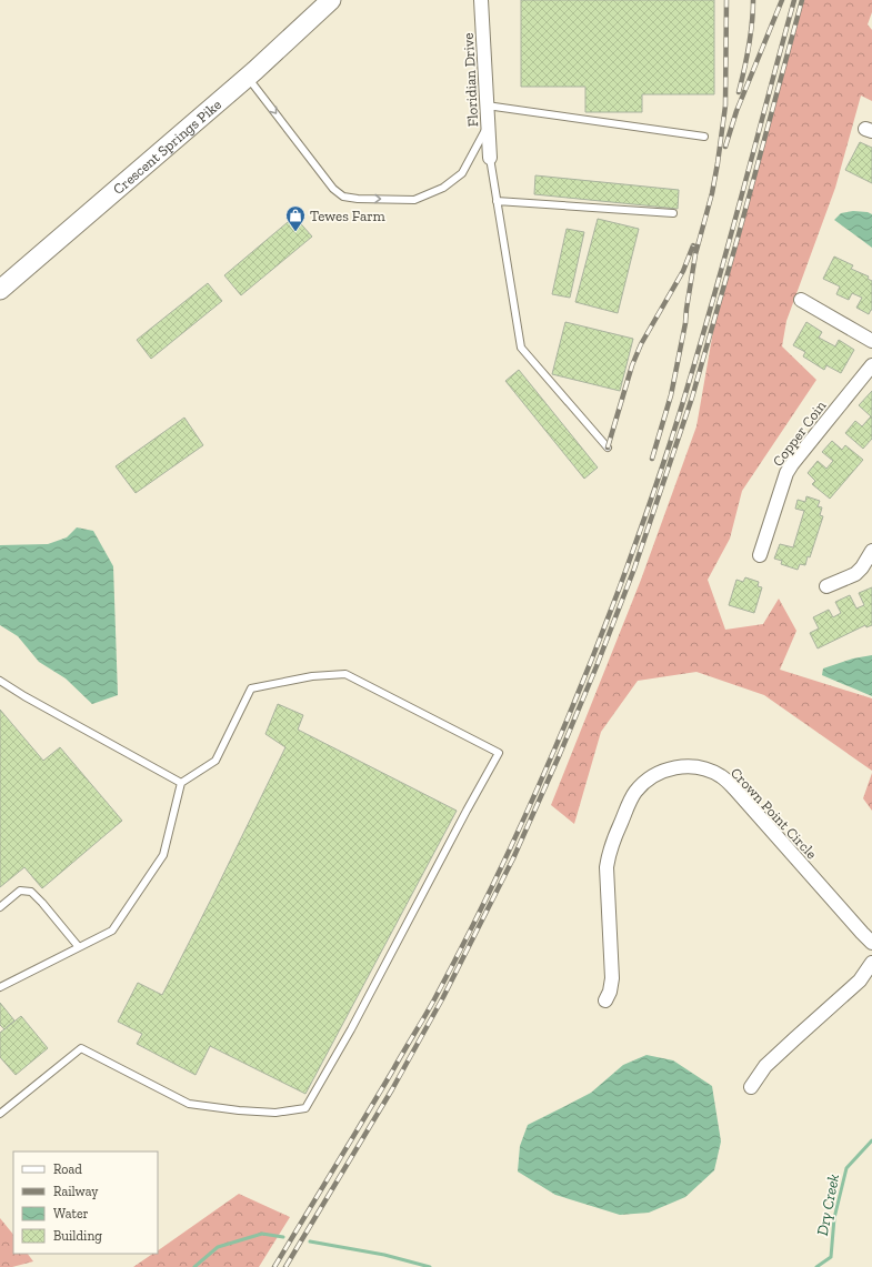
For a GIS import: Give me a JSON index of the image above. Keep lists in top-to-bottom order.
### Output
{
  "streets": {
    "main road": ["Crescent Springs Pike"],
    "street": ["Floridian Drive", "Copper Coin", "Crown Point Circle"]
  },
  "water": ["Dry Creek"],
  "places": {
    "shop": ["Tewes Farm"]
  },
  "legend": [
    "Road",
    "Railway",
    "Water",
    "Building"
  ]
}
